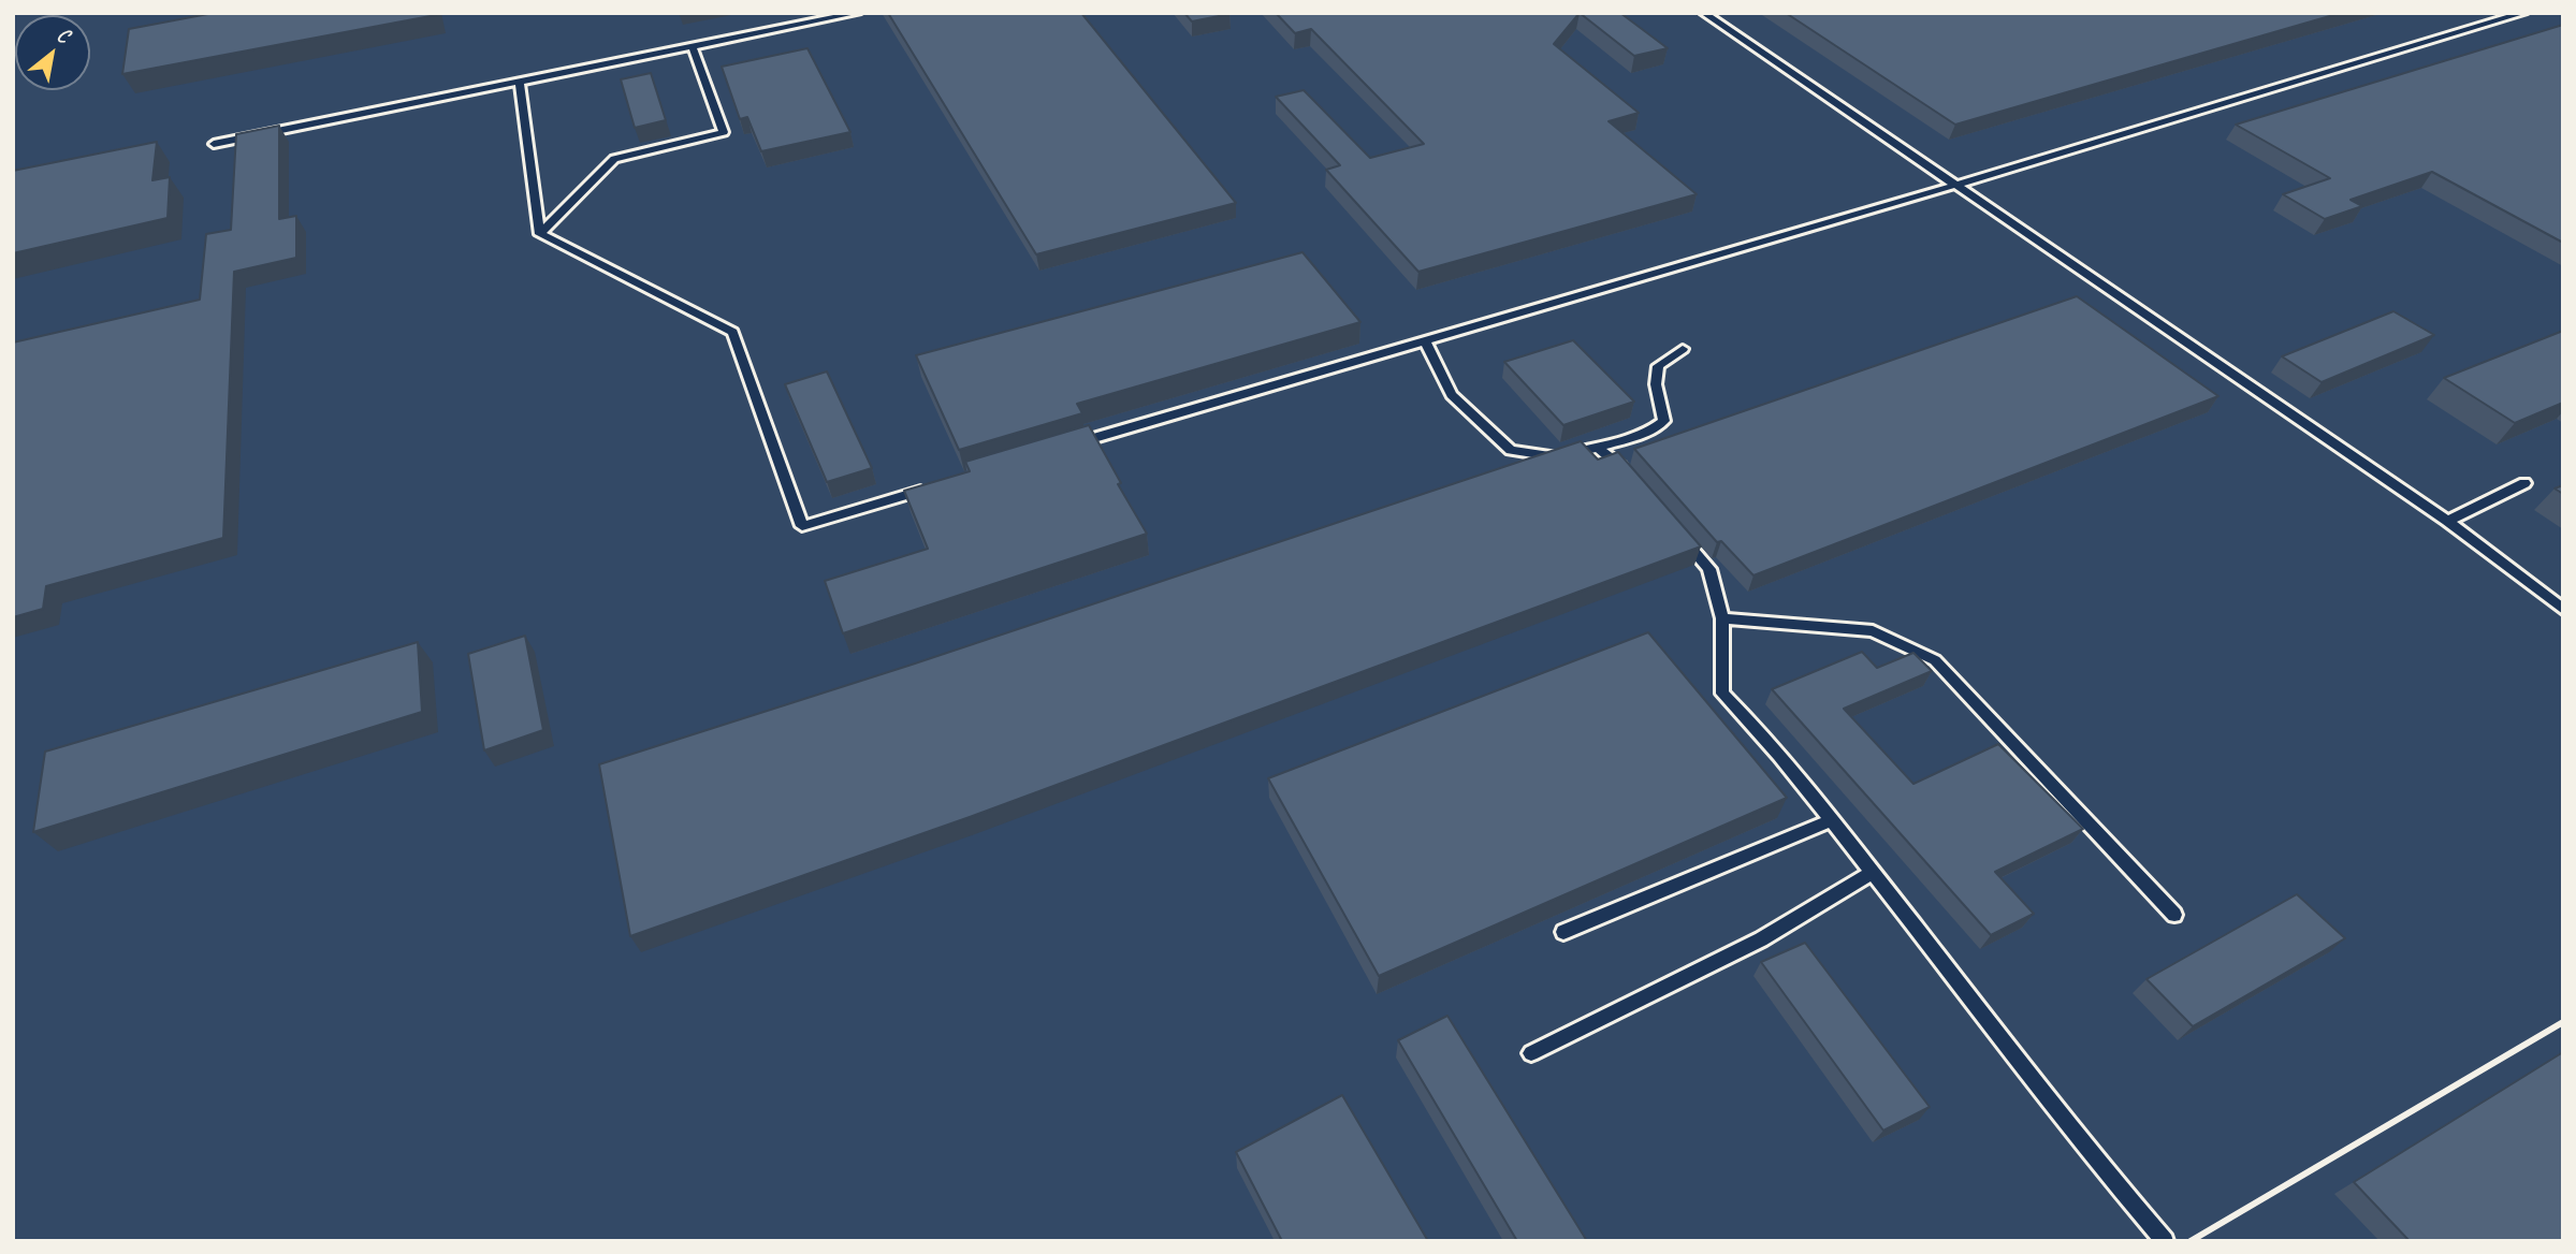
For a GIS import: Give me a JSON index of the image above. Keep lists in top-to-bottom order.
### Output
{
  "north": "top right"
}
